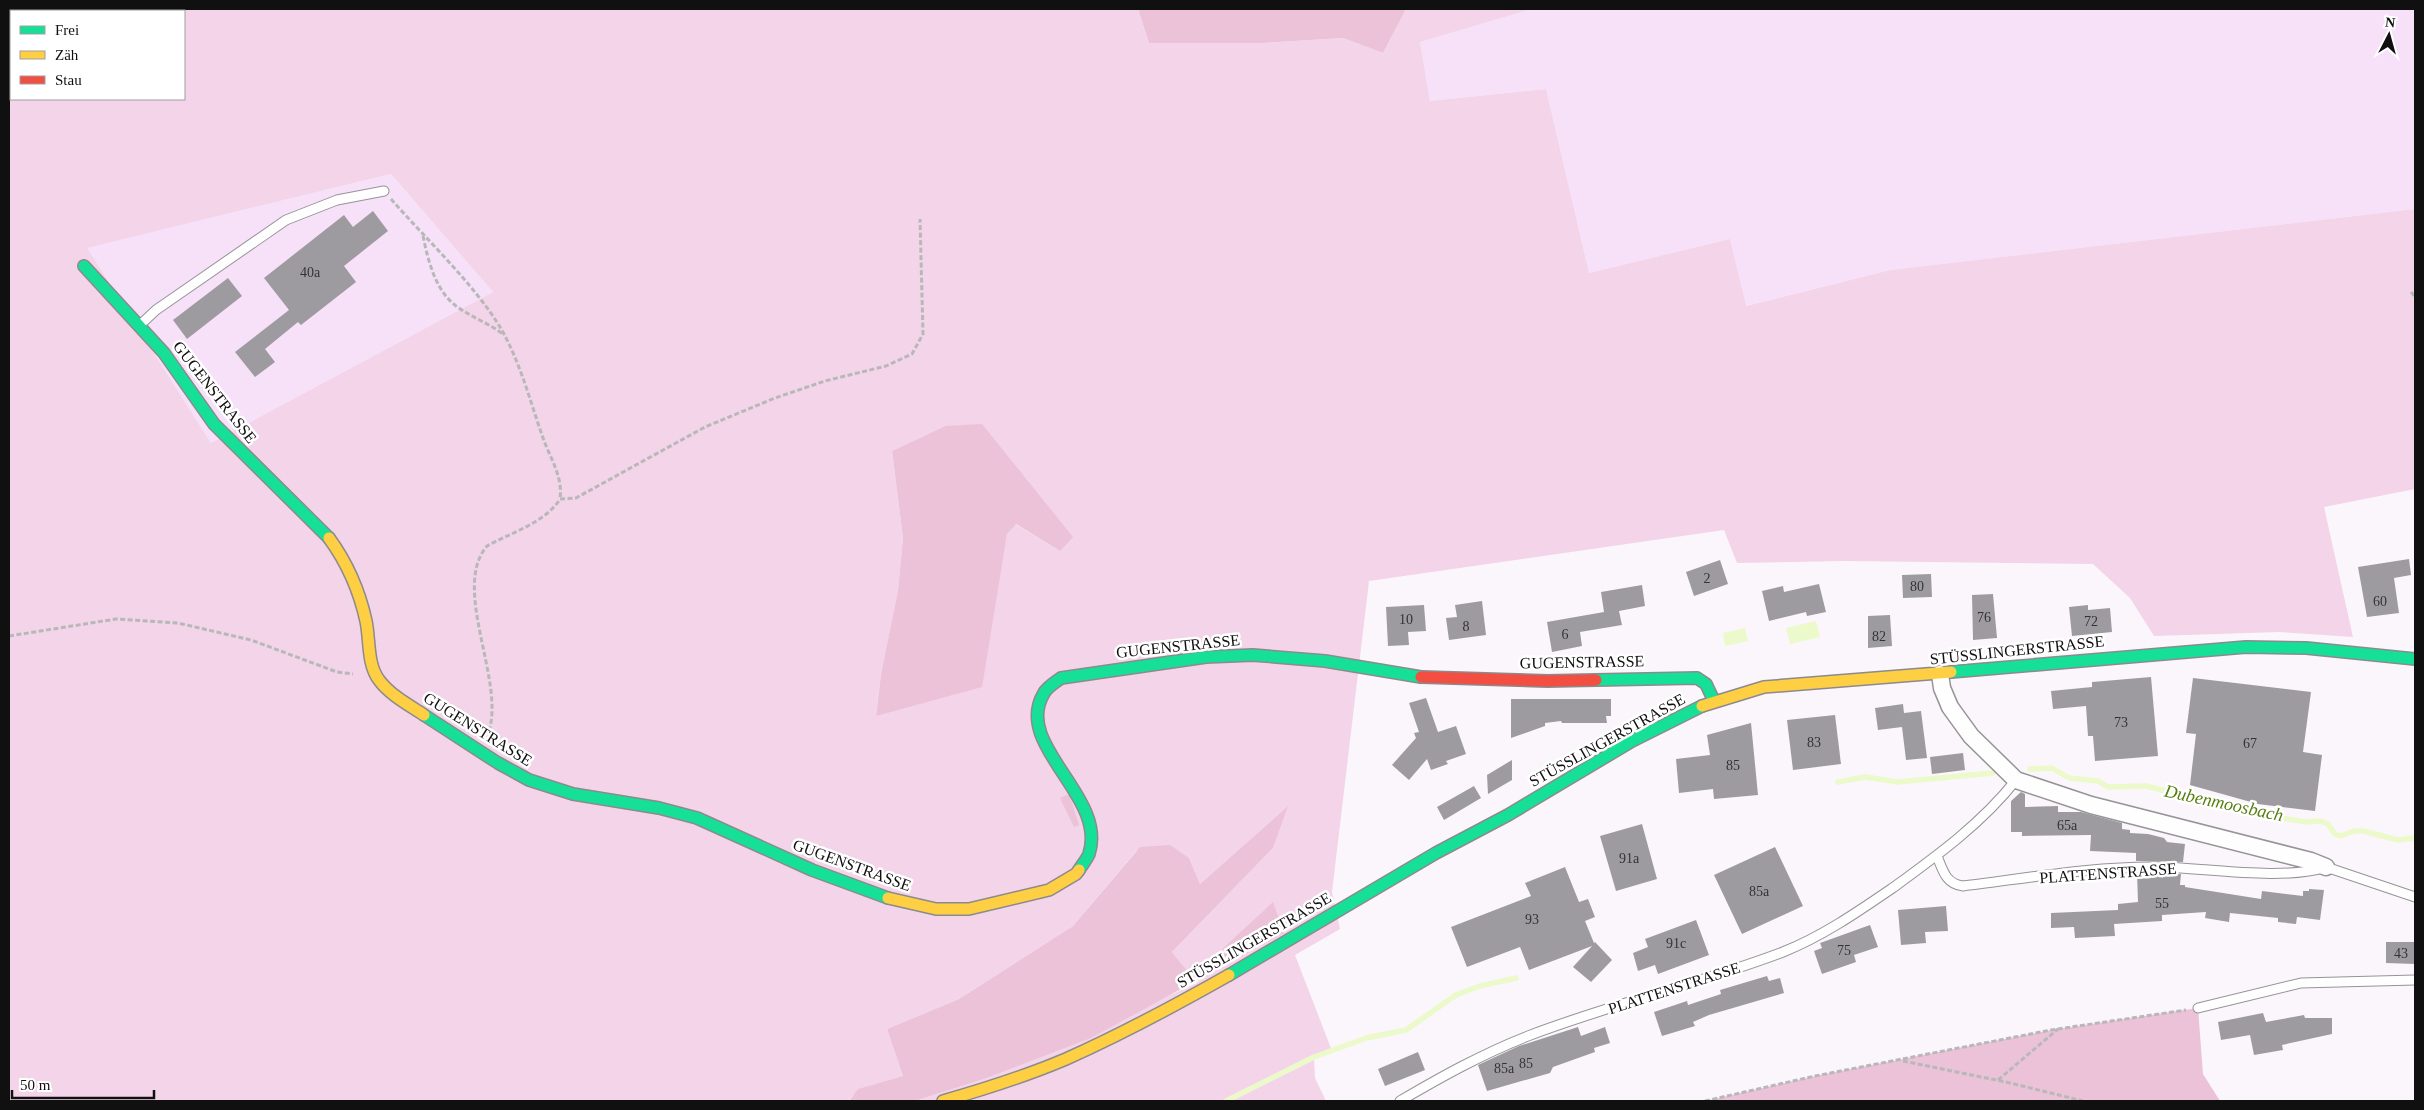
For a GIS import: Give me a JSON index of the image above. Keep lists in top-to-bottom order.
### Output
{
  "streets": {
    "street": ["GUGENSTRASSE", "STÜSSLINGERSTRASSE"],
    "lane": ["PLATTENSTRASSE"]
  },
  "crossings": [
    ["GUGENSTRASSE", "STÜSSLINGERSTRASSE"]
  ],
  "water": ["Dubenmoosbach"],
  "house_numbers": [
    "40a",
    "2",
    "80",
    "60",
    "76",
    "10",
    "72",
    "8",
    "6",
    "82",
    "73",
    "83",
    "67",
    "85",
    "65a",
    "91a",
    "85a",
    "55",
    "93",
    "91c",
    "75",
    "43",
    "85",
    "85a"
  ],
  "legend": ["Frei", "Zäh", "Stau"],
  "scale_bar": "50 m",
  "north": "top"
}
